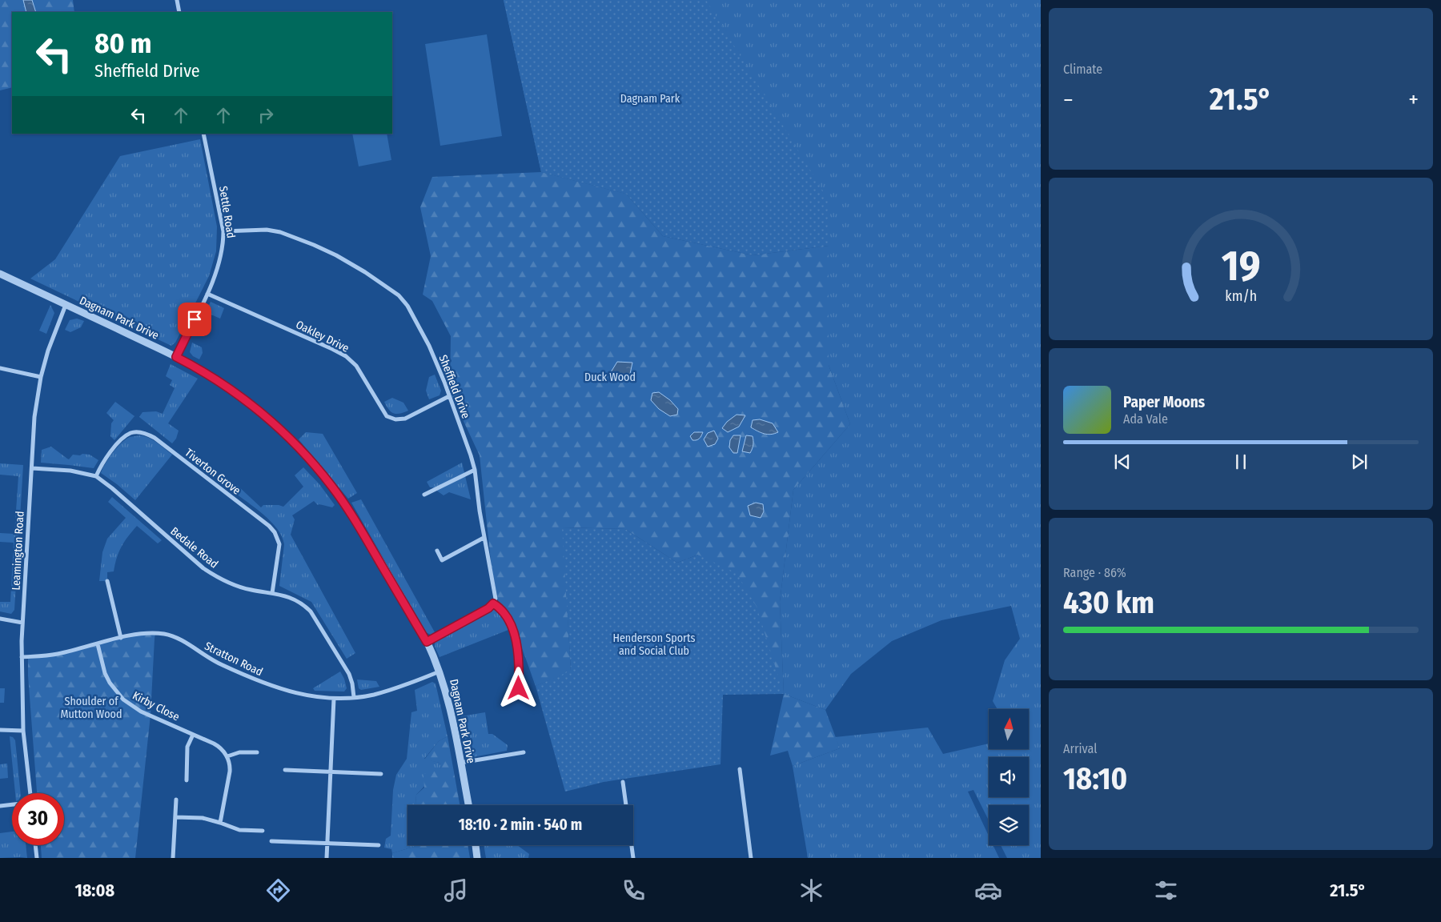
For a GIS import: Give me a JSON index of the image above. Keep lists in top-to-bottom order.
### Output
{
  "streets": {
    "street": [
      "Settle Road",
      "Dagnam Park Drive",
      "Oakley Drive",
      "Sheffield Drive",
      "Tiverton Grove",
      "Bedale Road",
      "Leamington Road",
      "Stratton Road",
      "Kirby Close"
    ]
  },
  "crossings": [
    ["Settle Road", "Dagnam Park Drive"],
    ["Settle Road", "Oakley Drive"],
    ["Settle Road", "Sheffield Drive"],
    ["Dagnam Park Drive", "Leamington Road"],
    ["Dagnam Park Drive", "Stratton Road"],
    ["Oakley Drive", "Sheffield Drive"],
    ["Tiverton Grove", "Bedale Road"],
    ["Bedale Road", "Leamington Road"],
    ["Bedale Road", "Stratton Road"],
    ["Leamington Road", "Stratton Road"],
    ["Stratton Road", "Kirby Close"]
  ],
  "parks": [
    "Dagnam Park",
    "Duck Wood",
    "Henderson Sports and Social Club",
    "Shoulder of Mutton Wood"
  ],
  "north": "top",
  "page": {
    "tile": [
      "Climate",
      ["Range · 86%", "430 km"],
      ["Arrival", "18:10"]
    ],
    "turn": ["80 m", "Sheffield Drive"],
    "heat": ["−", "21.5°", "+"],
    "song": ["Paper Moons", "Ada Vale"],
    "limit": "30",
    "trip": "18:10 · 2 min · 540 m",
    "tabs": ["18:08", "21.5°"],
    "gauge": ["19", "km/h"]
  }
}
